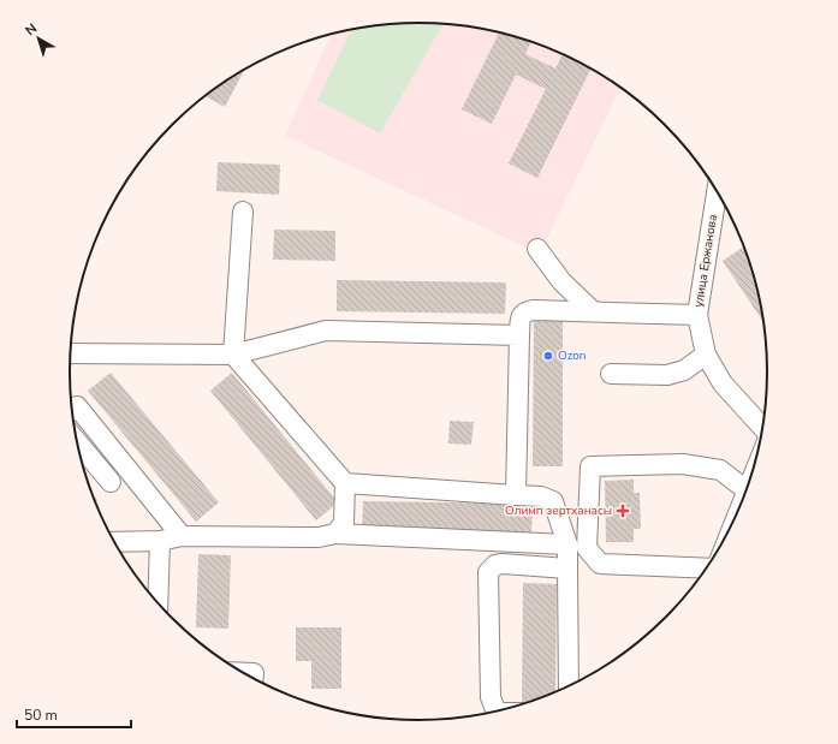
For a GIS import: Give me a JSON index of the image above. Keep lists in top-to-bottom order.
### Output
{
  "streets": {
    "street": ["улица Ержанова"]
  },
  "places": {
    "other": ["Ozon"],
    "health": ["Олимп зертханасы"]
  },
  "scale_bar": "50 m",
  "north": "top left"
}
